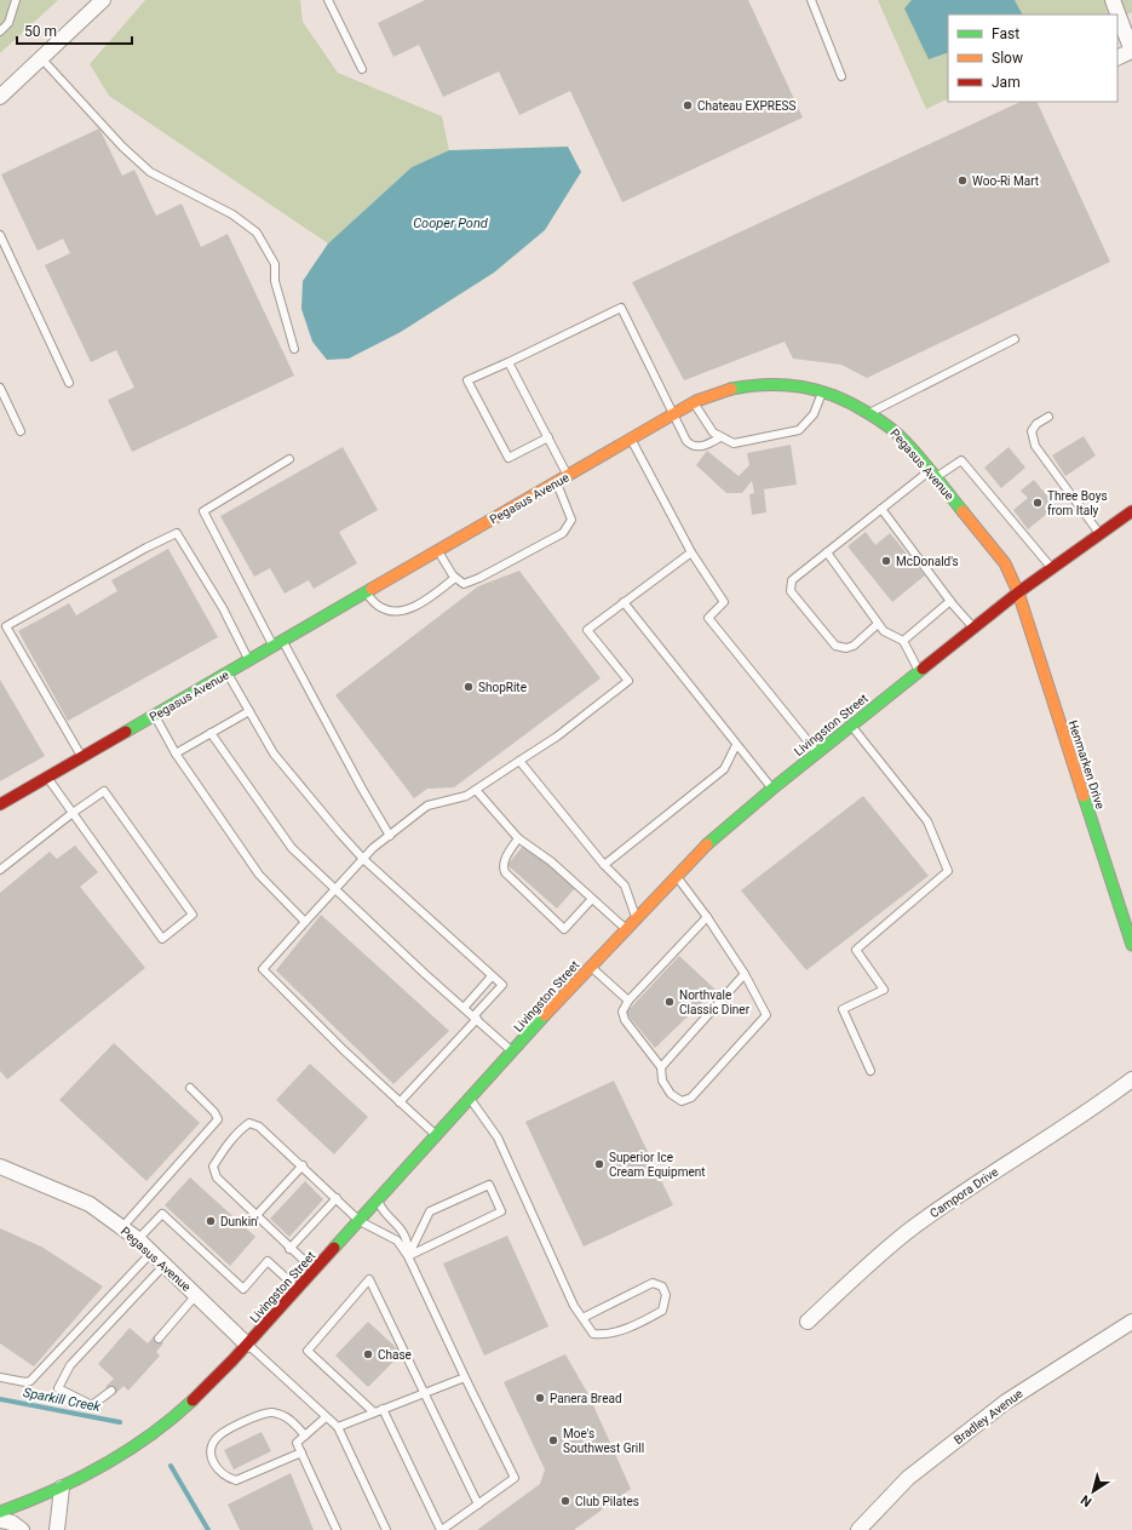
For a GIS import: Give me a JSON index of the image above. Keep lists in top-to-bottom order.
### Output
{
  "streets": {
    "street": [
      "Pegasus Avenue",
      "Livingston Street",
      "Henmarken Drive",
      "Campora Drive",
      "Bradley Avenue"
    ]
  },
  "crossings": [
    ["Pegasus Avenue", "Livingston Street"],
    ["Pegasus Avenue", "Henmarken Drive"],
    ["Livingston Street", "Henmarken Drive"]
  ],
  "water": ["Cooper Pond", "Sparkill Creek"],
  "places": [
    "Chateau EXPRESS",
    "Woo-Ri Mart",
    "Three Boys from Italy",
    "McDonald's",
    "ShopRite",
    "Northvale Classic Diner",
    "Superior Ice Cream Equipment",
    "Dunkin'",
    "Chase",
    "Panera Bread",
    "Moe's Southwest Grill",
    "Club Pilates"
  ],
  "legend": ["Fast", "Slow", "Jam"],
  "scale_bar": "50 m",
  "north": "bottom left"
}
